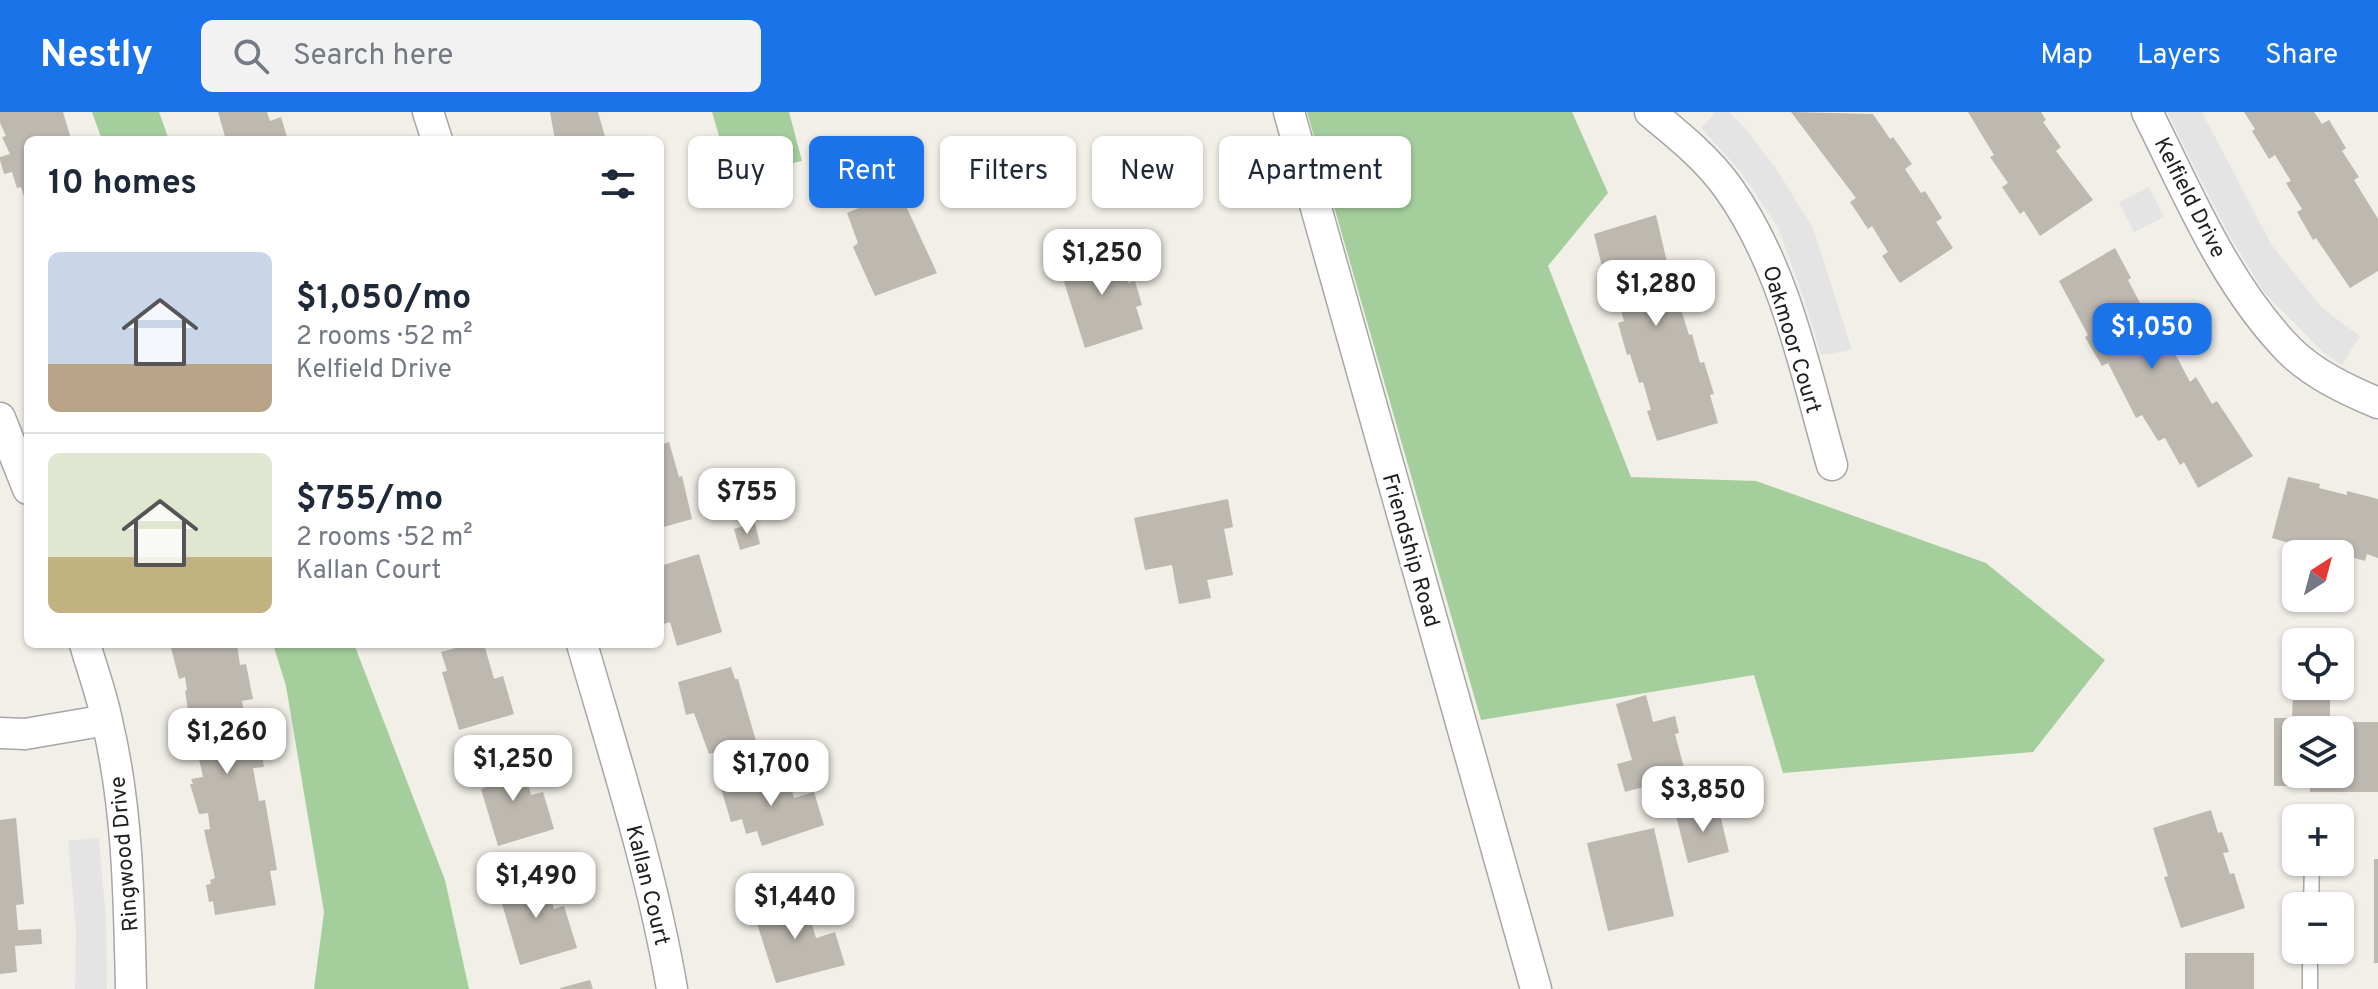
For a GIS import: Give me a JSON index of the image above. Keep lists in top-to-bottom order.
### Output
{
  "streets": {
    "street": [
      "Kelfield Drive",
      "Oakmoor Court",
      "Friendship Road",
      "Ringwood Drive",
      "Kallan Court"
    ]
  },
  "north": "top right",
  "page": {
    "header": "Nestly",
    "search": "Search here",
    "nav": ["Map", "Layers", "Share"],
    "chip": [
      "Buy",
      "Rent",
      "Filters",
      "New",
      "Apartment"
    ],
    "heading": "10 homes",
    "price": [
      "$1,250",
      "$1,280",
      "$1,050",
      "$755",
      "$1,260",
      "$1,250",
      "$1,700",
      "$3,850",
      "$1,490",
      "$1,440"
    ],
    "list": [
      {
        "name": "$1,050/mo",
        "note": "2 rooms · 52 m² · Kelfield Drive"
      },
      {
        "name": "$755/mo",
        "note": "2 rooms · 52 m² · Kallan Court"
      }
    ],
    "map_buttons": ["+", "−"]
  }
}
